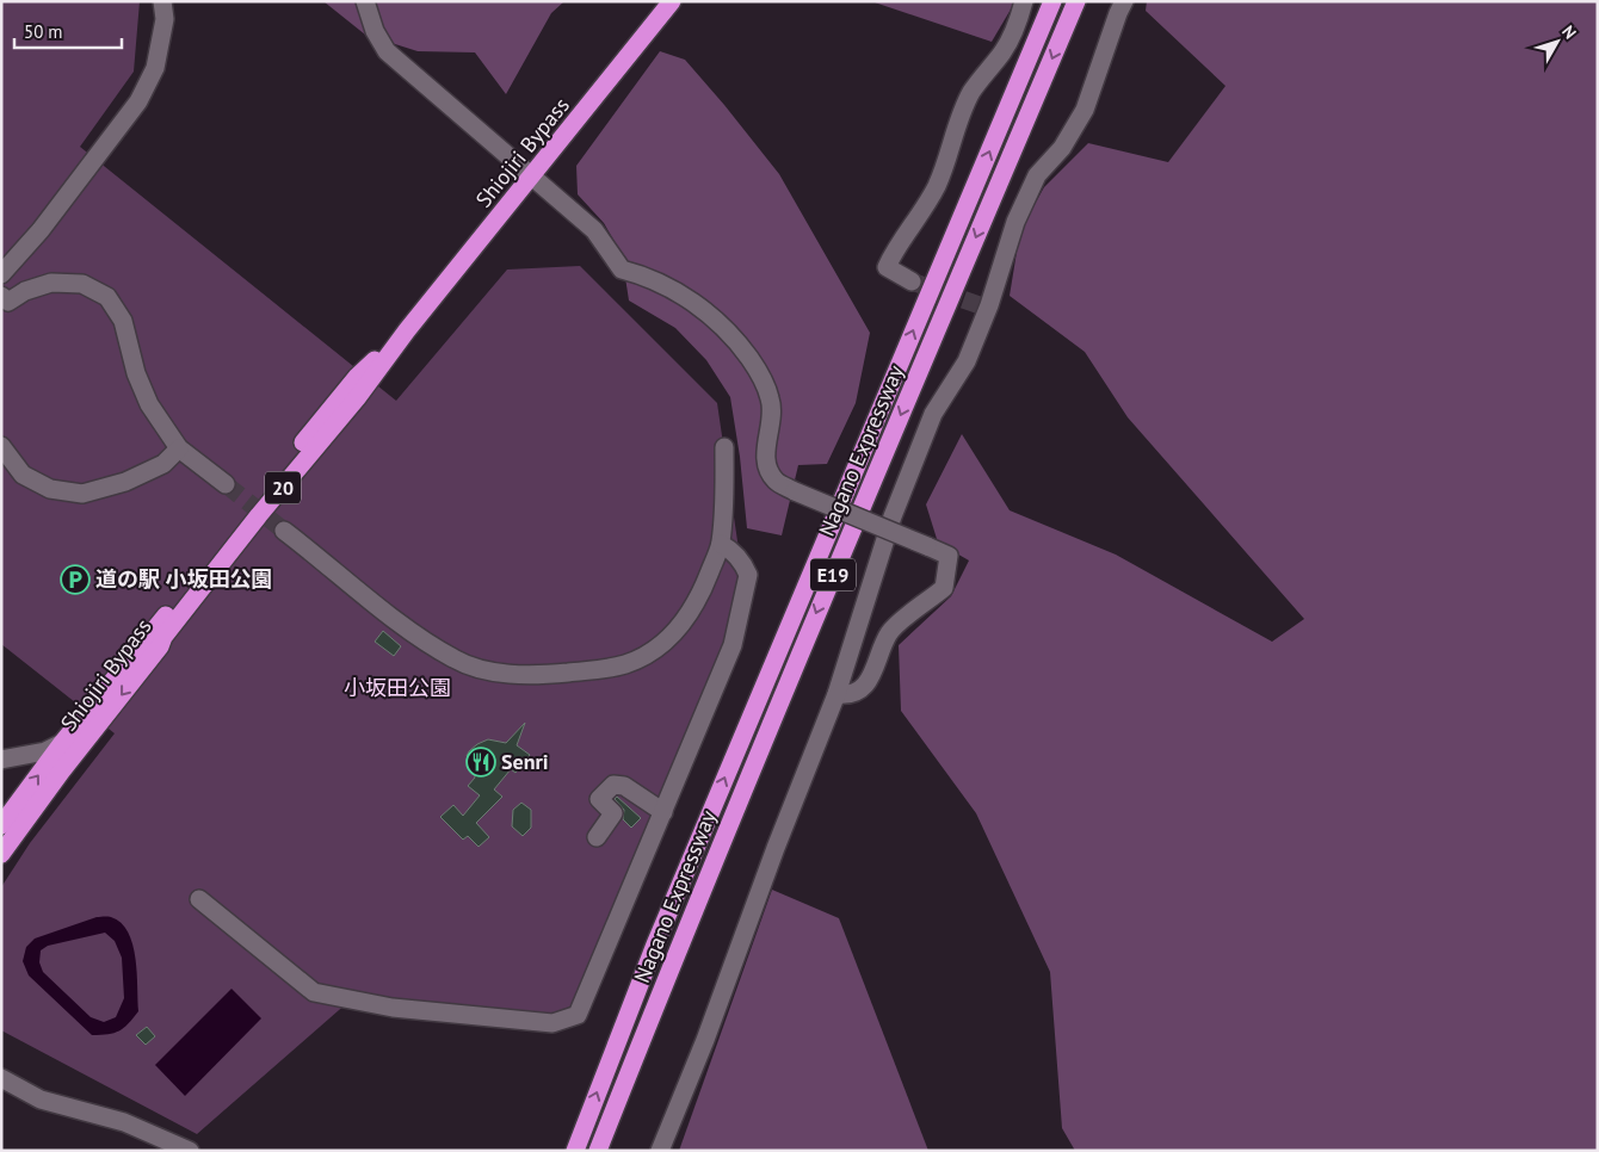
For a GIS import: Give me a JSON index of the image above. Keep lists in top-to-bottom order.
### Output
{
  "streets": {
    "highway": [
      "Shiojiri Bypass",
      "Nagano Expressway",
      "20",
      "E19"
    ]
  },
  "parks": ["小坂田公園"],
  "places": {
    "parking": ["道の駅 小坂田公園"],
    "restaurant": ["Senri"]
  },
  "scale_bar": "50 m",
  "north": "top right"
}
